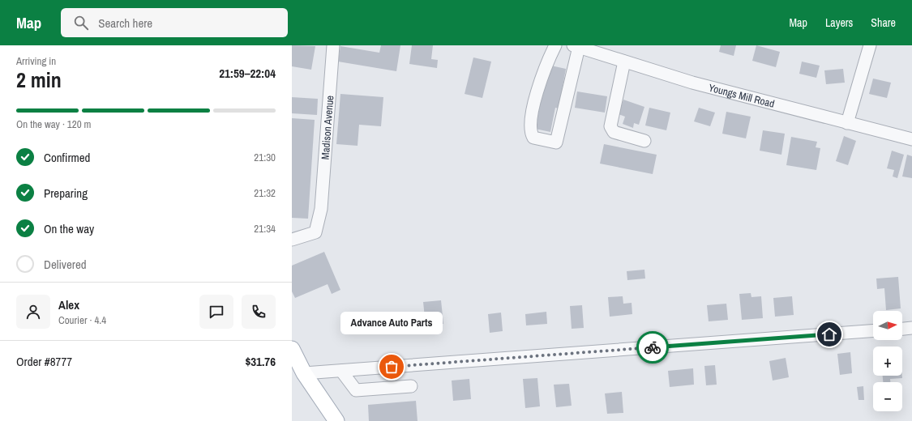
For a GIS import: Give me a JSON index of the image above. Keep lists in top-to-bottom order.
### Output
{
  "streets": {
    "street": ["Youngs Mill Road", "Madison Avenue"]
  },
  "places": ["Advance Auto Parts"],
  "north": "right",
  "page": {
    "header": "Map",
    "search": "Search here",
    "nav": ["Map", "Layers", "Share"],
    "heading": ["2 min", "Arriving in", "21:59–22:04"],
    "panel": [
      "Alex",
      "Courier · 4.4",
      "Order #8777",
      "$31.76"
    ],
    "bar": "On the way · 120 m",
    "list": [
      ["Confirmed", "21:30"],
      ["Preparing", "21:32"],
      ["On the way", "21:34"],
      "Delivered"
    ],
    "map_buttons": ["+", "−"],
    "bubble": "Advance Auto Parts"
  }
}
